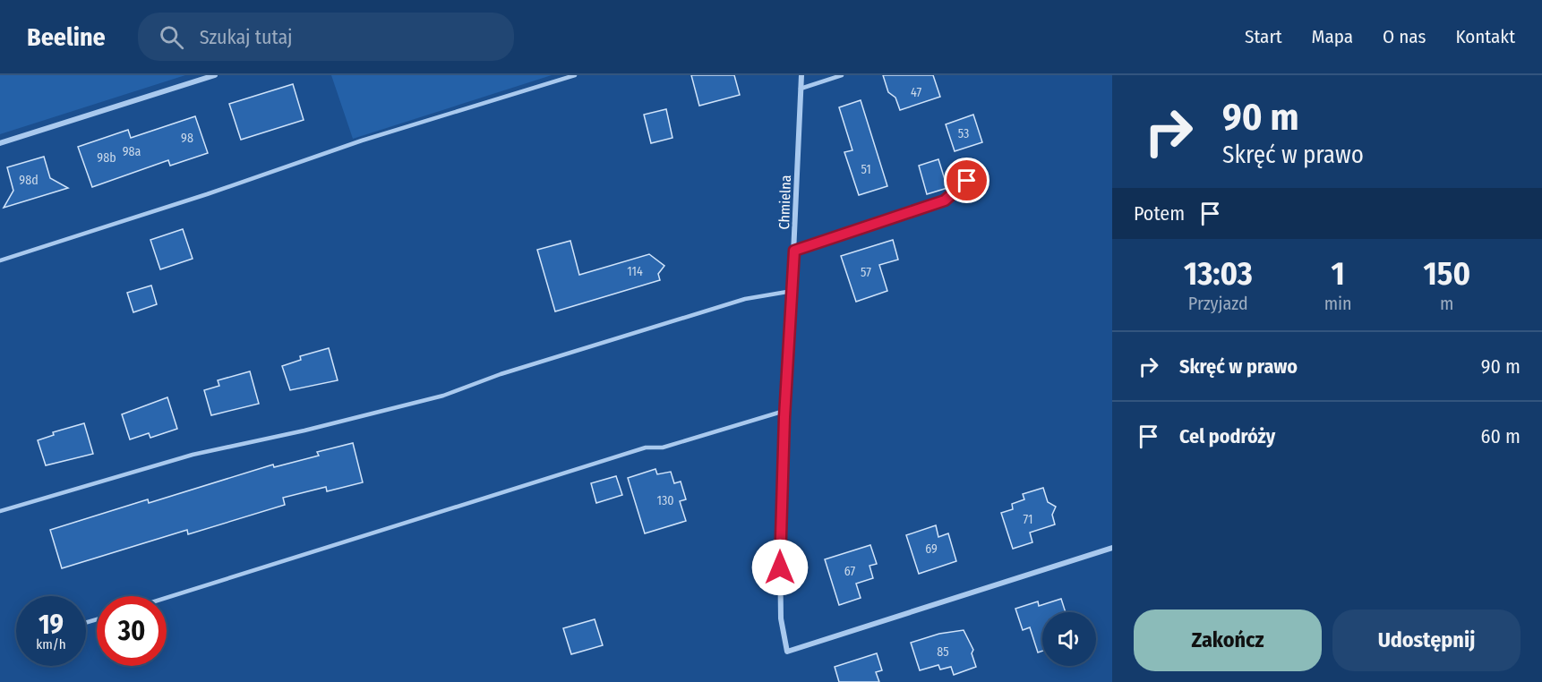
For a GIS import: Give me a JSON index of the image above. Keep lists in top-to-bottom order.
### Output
{
  "streets": {
    "street": ["Chmielna"]
  },
  "house_numbers": [
    "47",
    "53",
    "98",
    "98a",
    "98b",
    "51",
    "98d",
    "114",
    "57",
    "130",
    "71",
    "69",
    "67",
    "85"
  ],
  "page": {
    "header": "Beeline",
    "search": "Szukaj tutaj",
    "nav": [
      "Start",
      "Mapa",
      "O nas",
      "Kontakt"
    ],
    "turn": ["90 m", "Skręć w prawo"],
    "then": "Potem",
    "eta": [
      "13:03",
      "Przyjazd",
      "1",
      "min",
      "150",
      "m"
    ],
    "list": [
      {
        "name": "Skręć w prawo",
        "value": "90 m"
      },
      {
        "name": "Cel podróży",
        "value": "60 m"
      }
    ],
    "speed": "19 km/h",
    "limit": "30",
    "buttons": ["Zakończ", "Udostępnij"]
  }
}
